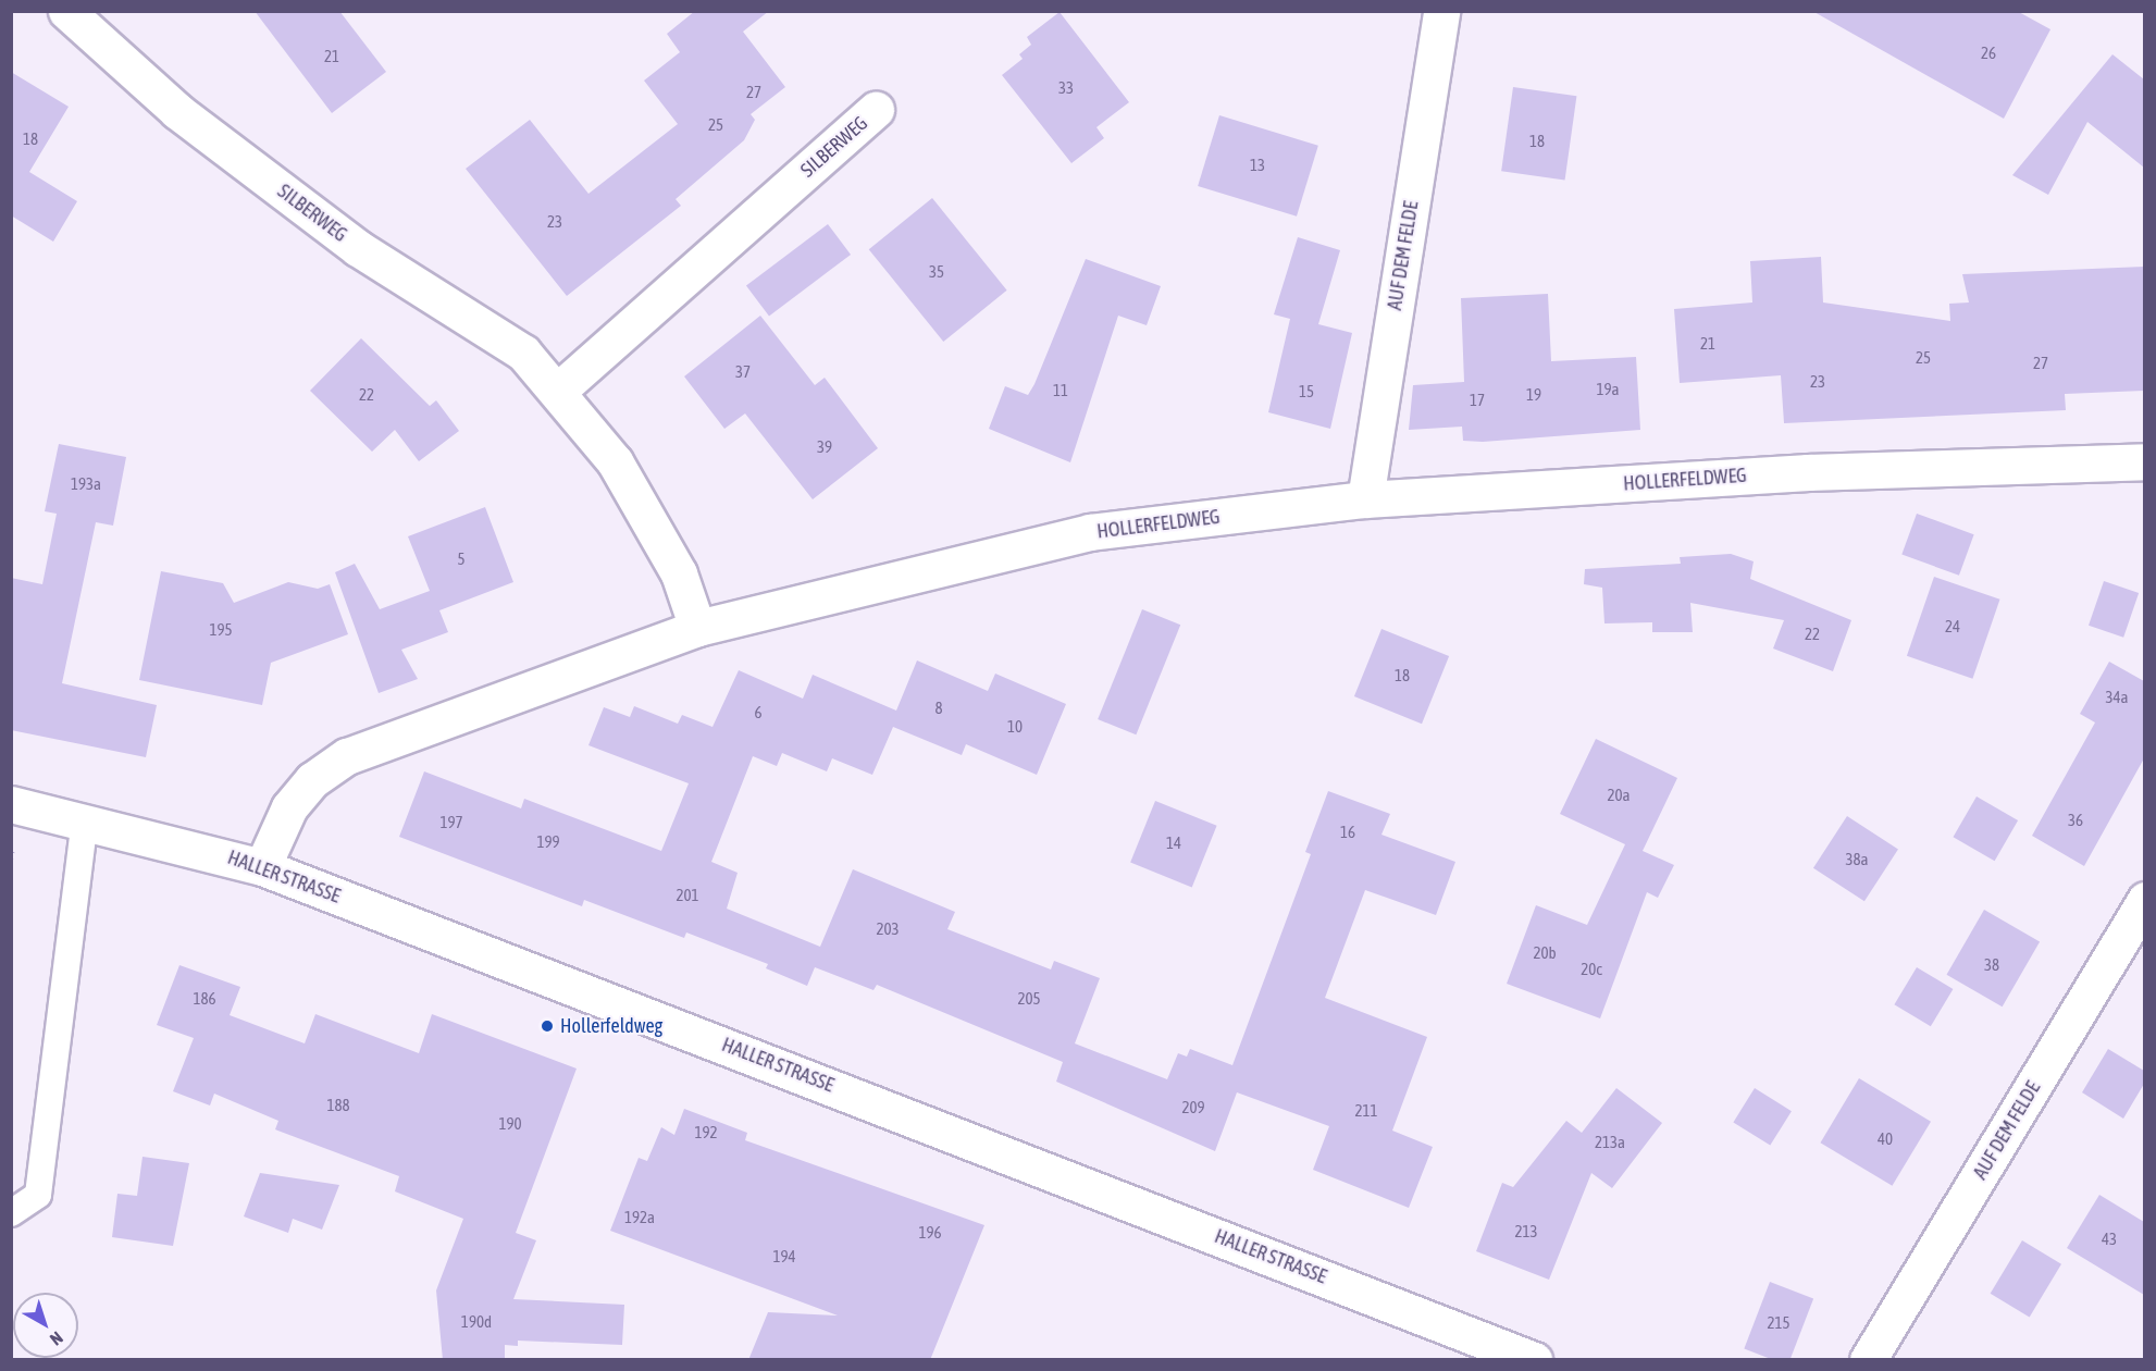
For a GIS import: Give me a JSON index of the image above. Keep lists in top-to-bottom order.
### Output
{
  "streets": {
    "street": [
      "SILBERWEG",
      "AUF DEM FELDE",
      "HOLLERFELDWEG",
      "HALLER STRASSE"
    ]
  },
  "crossings": [
    ["SILBERWEG", "HOLLERFELDWEG"],
    ["AUF DEM FELDE", "HOLLERFELDWEG"],
    ["HOLLERFELDWEG", "HALLER STRASSE"]
  ],
  "places": ["Hollerfeldweg"],
  "house_numbers": [
    "26",
    "21",
    "33",
    "27",
    "25",
    "18",
    "18",
    "13",
    "23",
    "35",
    "21",
    "25",
    "27",
    "37",
    "23",
    "19a",
    "11",
    "15",
    "22",
    "19",
    "17",
    "39",
    "193a",
    "5",
    "24",
    "195",
    "22",
    "18",
    "34a",
    "8",
    "6",
    "10",
    "20a",
    "36",
    "197",
    "16",
    "199",
    "14",
    "38a",
    "201",
    "203",
    "20b",
    "38",
    "20c",
    "186",
    "205",
    "188",
    "209",
    "211",
    "190",
    "192",
    "40",
    "213a",
    "192a",
    "213",
    "196",
    "43",
    "194",
    "190d",
    "215"
  ],
  "north": "bottom right"
}
